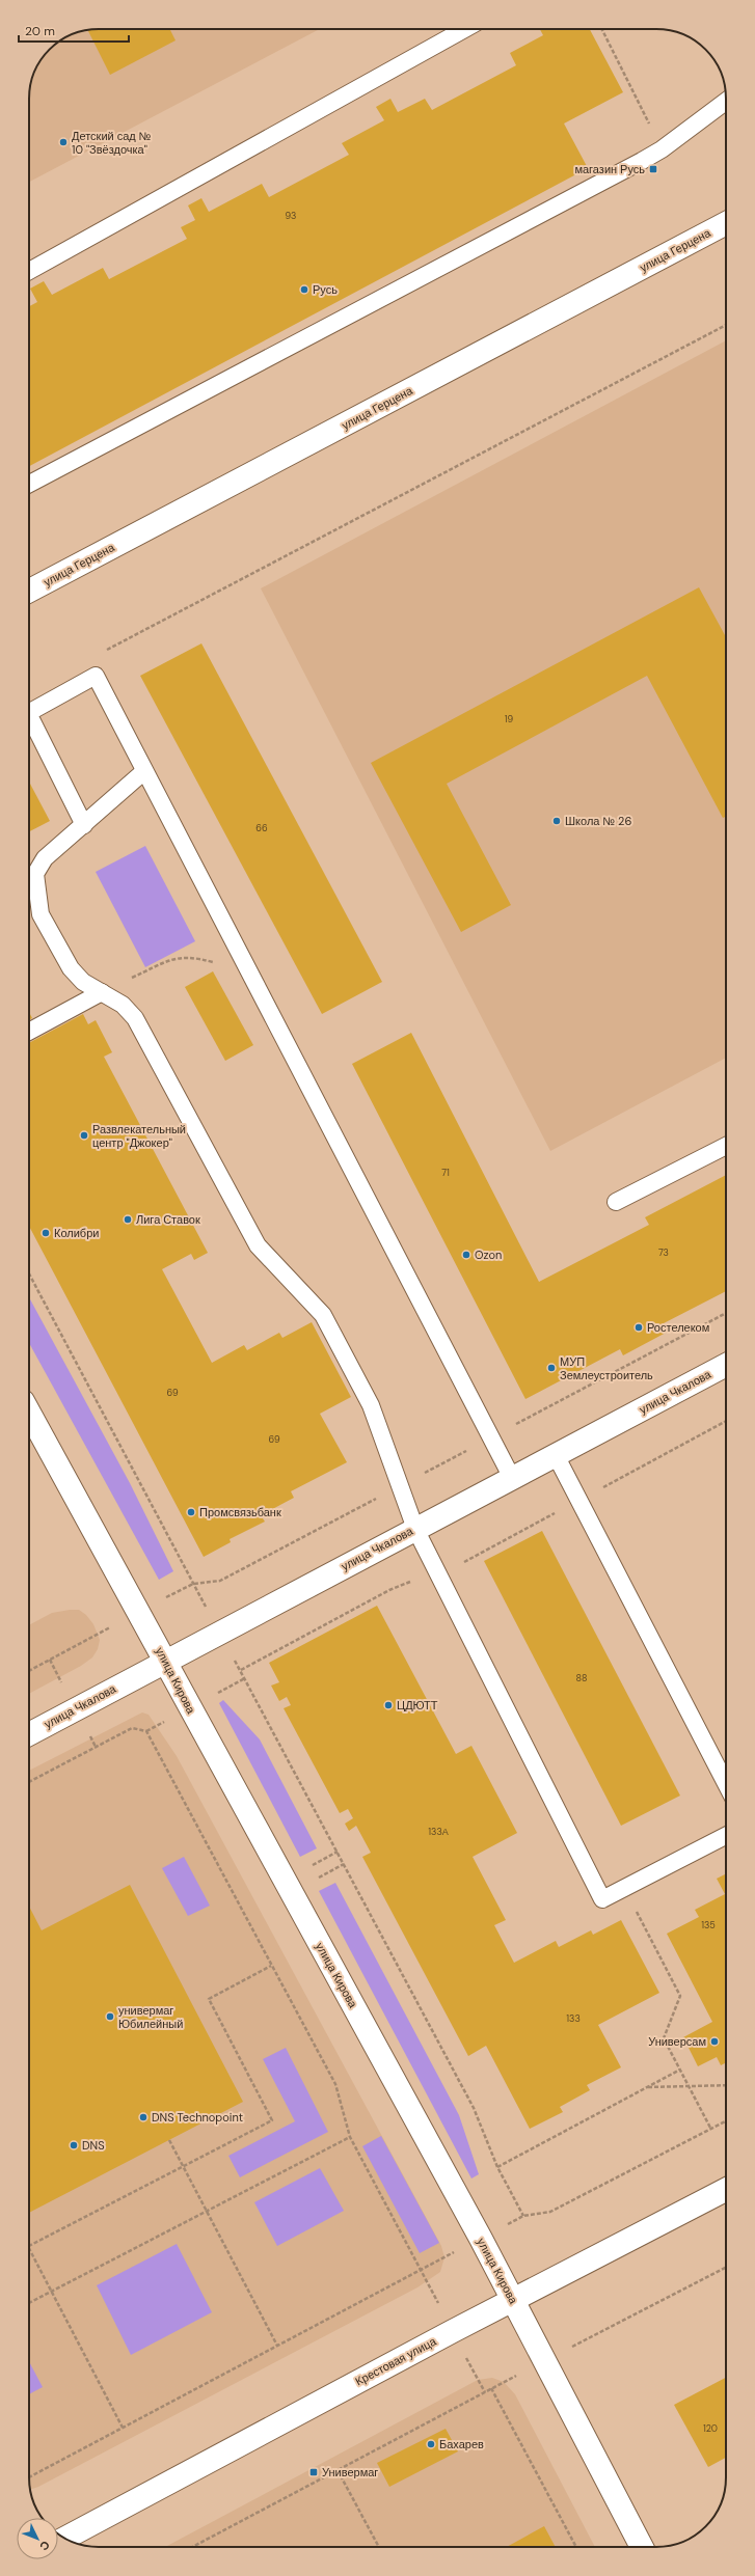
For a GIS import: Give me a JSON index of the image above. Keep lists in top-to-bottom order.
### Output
{
  "streets": {
    "street": [
      "улица Герцена",
      "улица Чкалова",
      "улица Кирова",
      "Крестовая улица"
    ]
  },
  "crossings": [
    ["улица Чкалова", "улица Кирова"],
    ["улица Кирова", "Крестовая улица"]
  ],
  "places": {
    "other": [
      "Детский сад № 10 \"Звёздочка\"",
      "Русь",
      "Школа № 26",
      "Развлекательный центр \"Джокер\"",
      "Лига Ставок",
      "Колибри",
      "Ozon",
      "Ростелеком",
      "МУП Землеустроитель",
      "Промсвязьбанк",
      "ЦДЮТТ",
      "универмаг Юбилейный",
      "Универсам",
      "DNS Technopoint",
      "DNS",
      "Бахарев"
    ],
    "transit": ["магазин Русь", "Универмаг"]
  },
  "house_numbers": [
    "93",
    "19",
    "66",
    "71",
    "73",
    "69",
    "69",
    "88",
    "133А",
    "135",
    "133",
    "120"
  ],
  "scale_bar": "20 m",
  "north": "bottom right"
}
